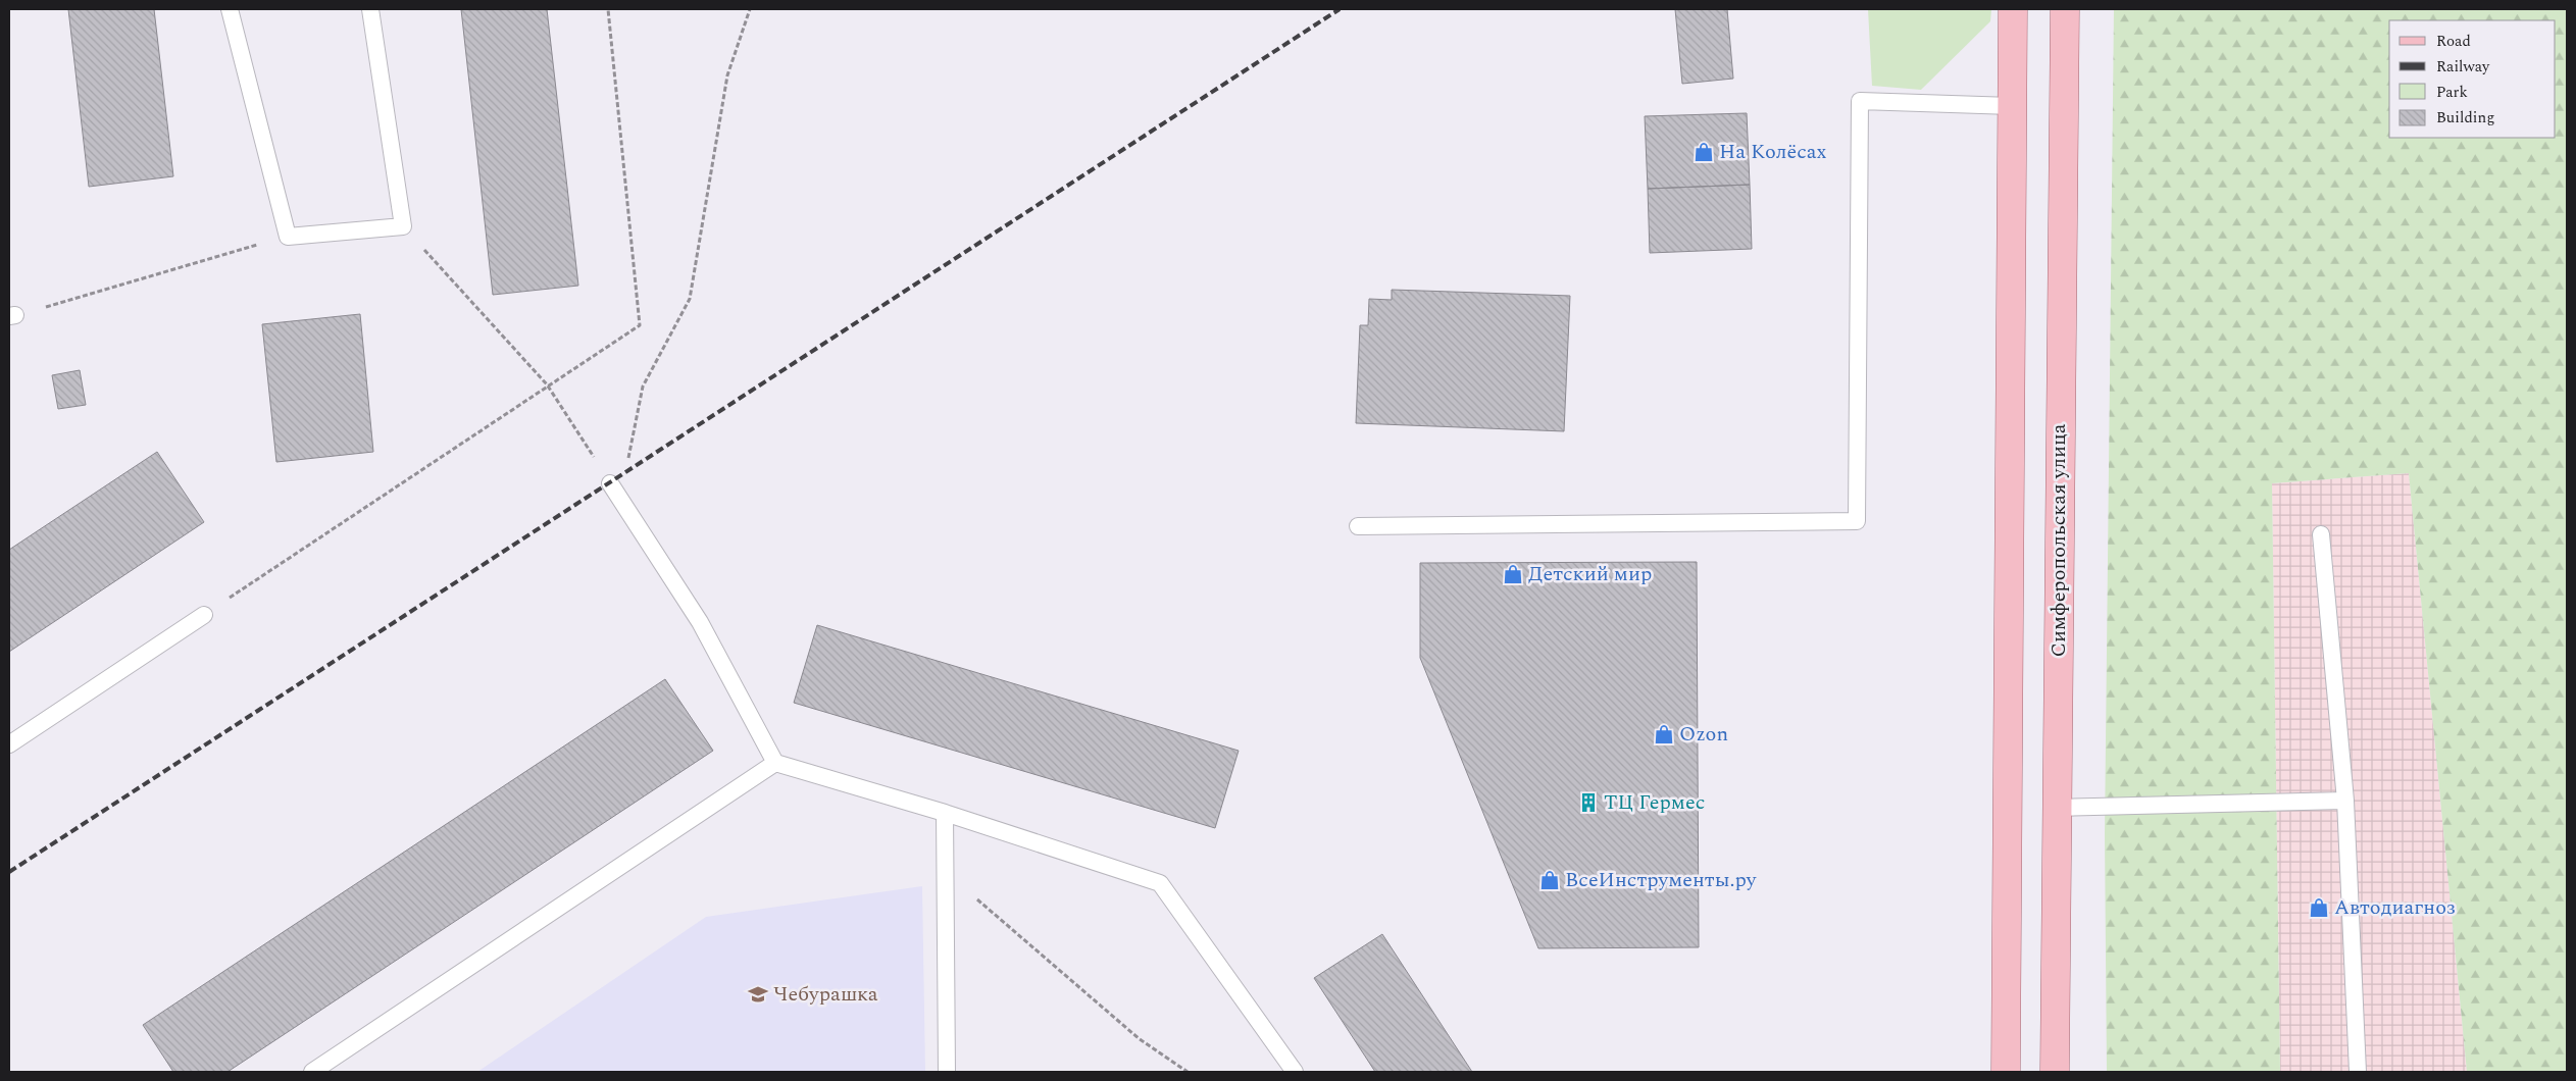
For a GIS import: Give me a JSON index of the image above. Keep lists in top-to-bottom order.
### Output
{
  "streets": {
    "main road": ["Симферопольская улица"]
  },
  "places": {
    "shop": [
      "На Колёсах",
      "Детский мир",
      "Ozon",
      "ВсеИнструменты.ру",
      "Автодиагноз"
    ],
    "building": ["ТЦ Гермес"],
    "school or university": ["Чебурашка"]
  },
  "legend": [
    "Road",
    "Railway",
    "Park",
    "Building"
  ]
}
